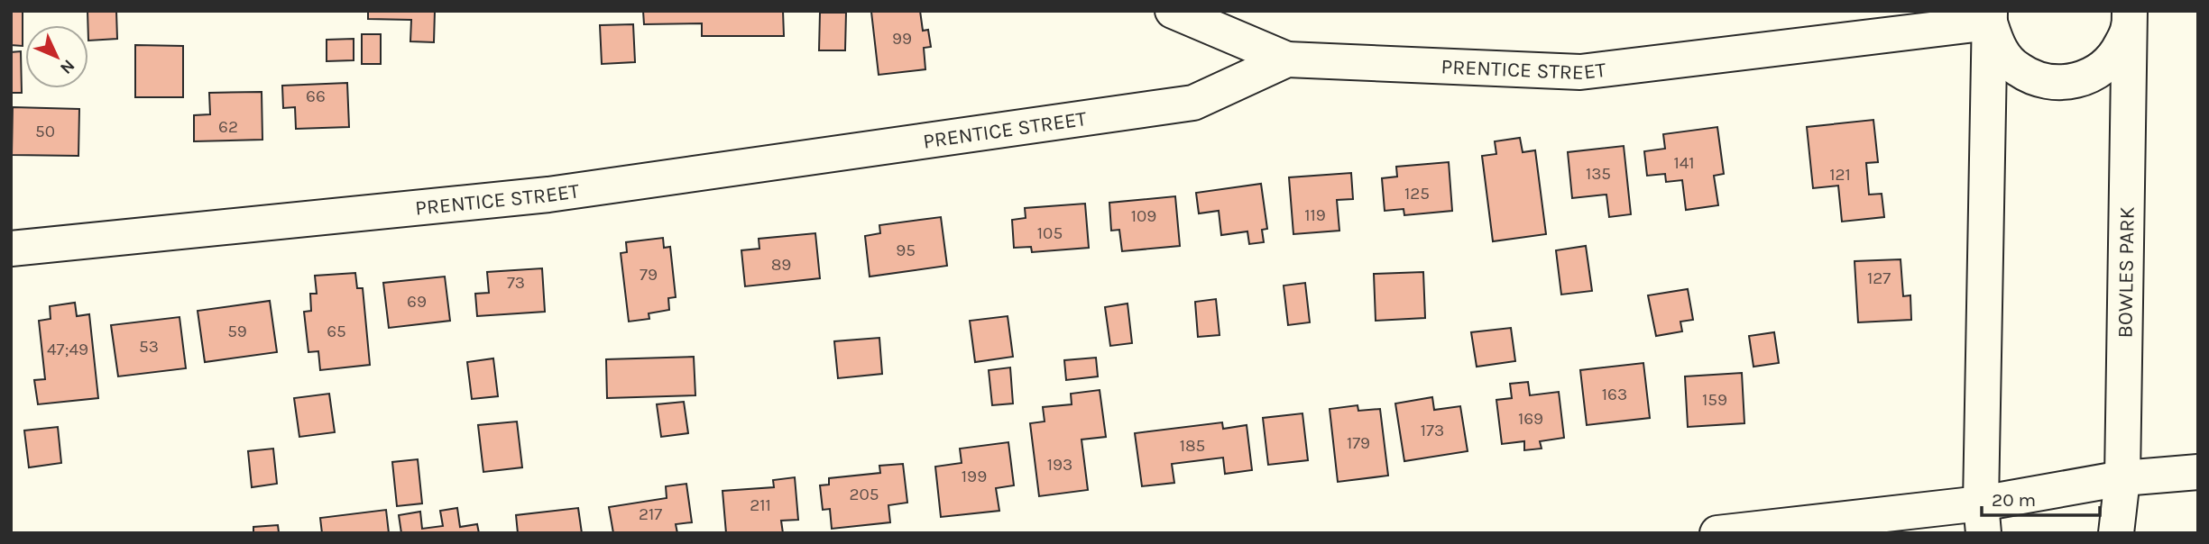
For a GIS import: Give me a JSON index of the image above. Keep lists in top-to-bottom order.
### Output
{
  "streets": {
    "street": ["PRENTICE STREET", "BOWLES PARK"]
  },
  "house_numbers": [
    "99",
    "66",
    "62",
    "50",
    "141",
    "135",
    "121",
    "125",
    "119",
    "109",
    "105",
    "95",
    "89",
    "79",
    "127",
    "73",
    "69",
    "59",
    "65",
    "53",
    "47;49",
    "163",
    "159",
    "169",
    "173",
    "179",
    "185",
    "193",
    "199",
    "205",
    "211",
    "217"
  ],
  "scale_bar": "20 m",
  "north": "bottom right"
}
